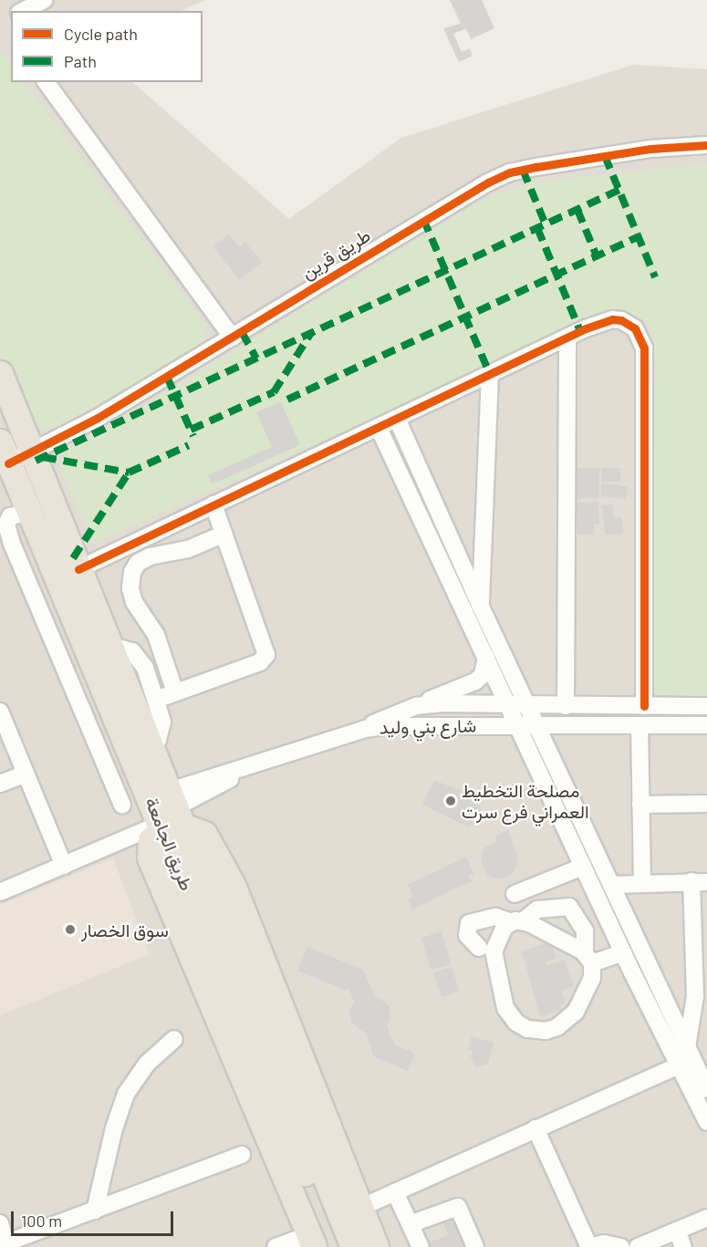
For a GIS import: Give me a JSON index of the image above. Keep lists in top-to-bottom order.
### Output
{
  "streets": {
    "highway": ["طريق الجامعة"],
    "street": ["طريق قرين", "شارع بني وليد"]
  },
  "crossings": [
    ["طريق قرين", "طريق الجامعة"]
  ],
  "places": ["مصلحة التخطيط العمراني فرع سرت", "سوق الخصار"],
  "legend": ["Cycle path", "Path"],
  "scale_bar": "100 m"
}
